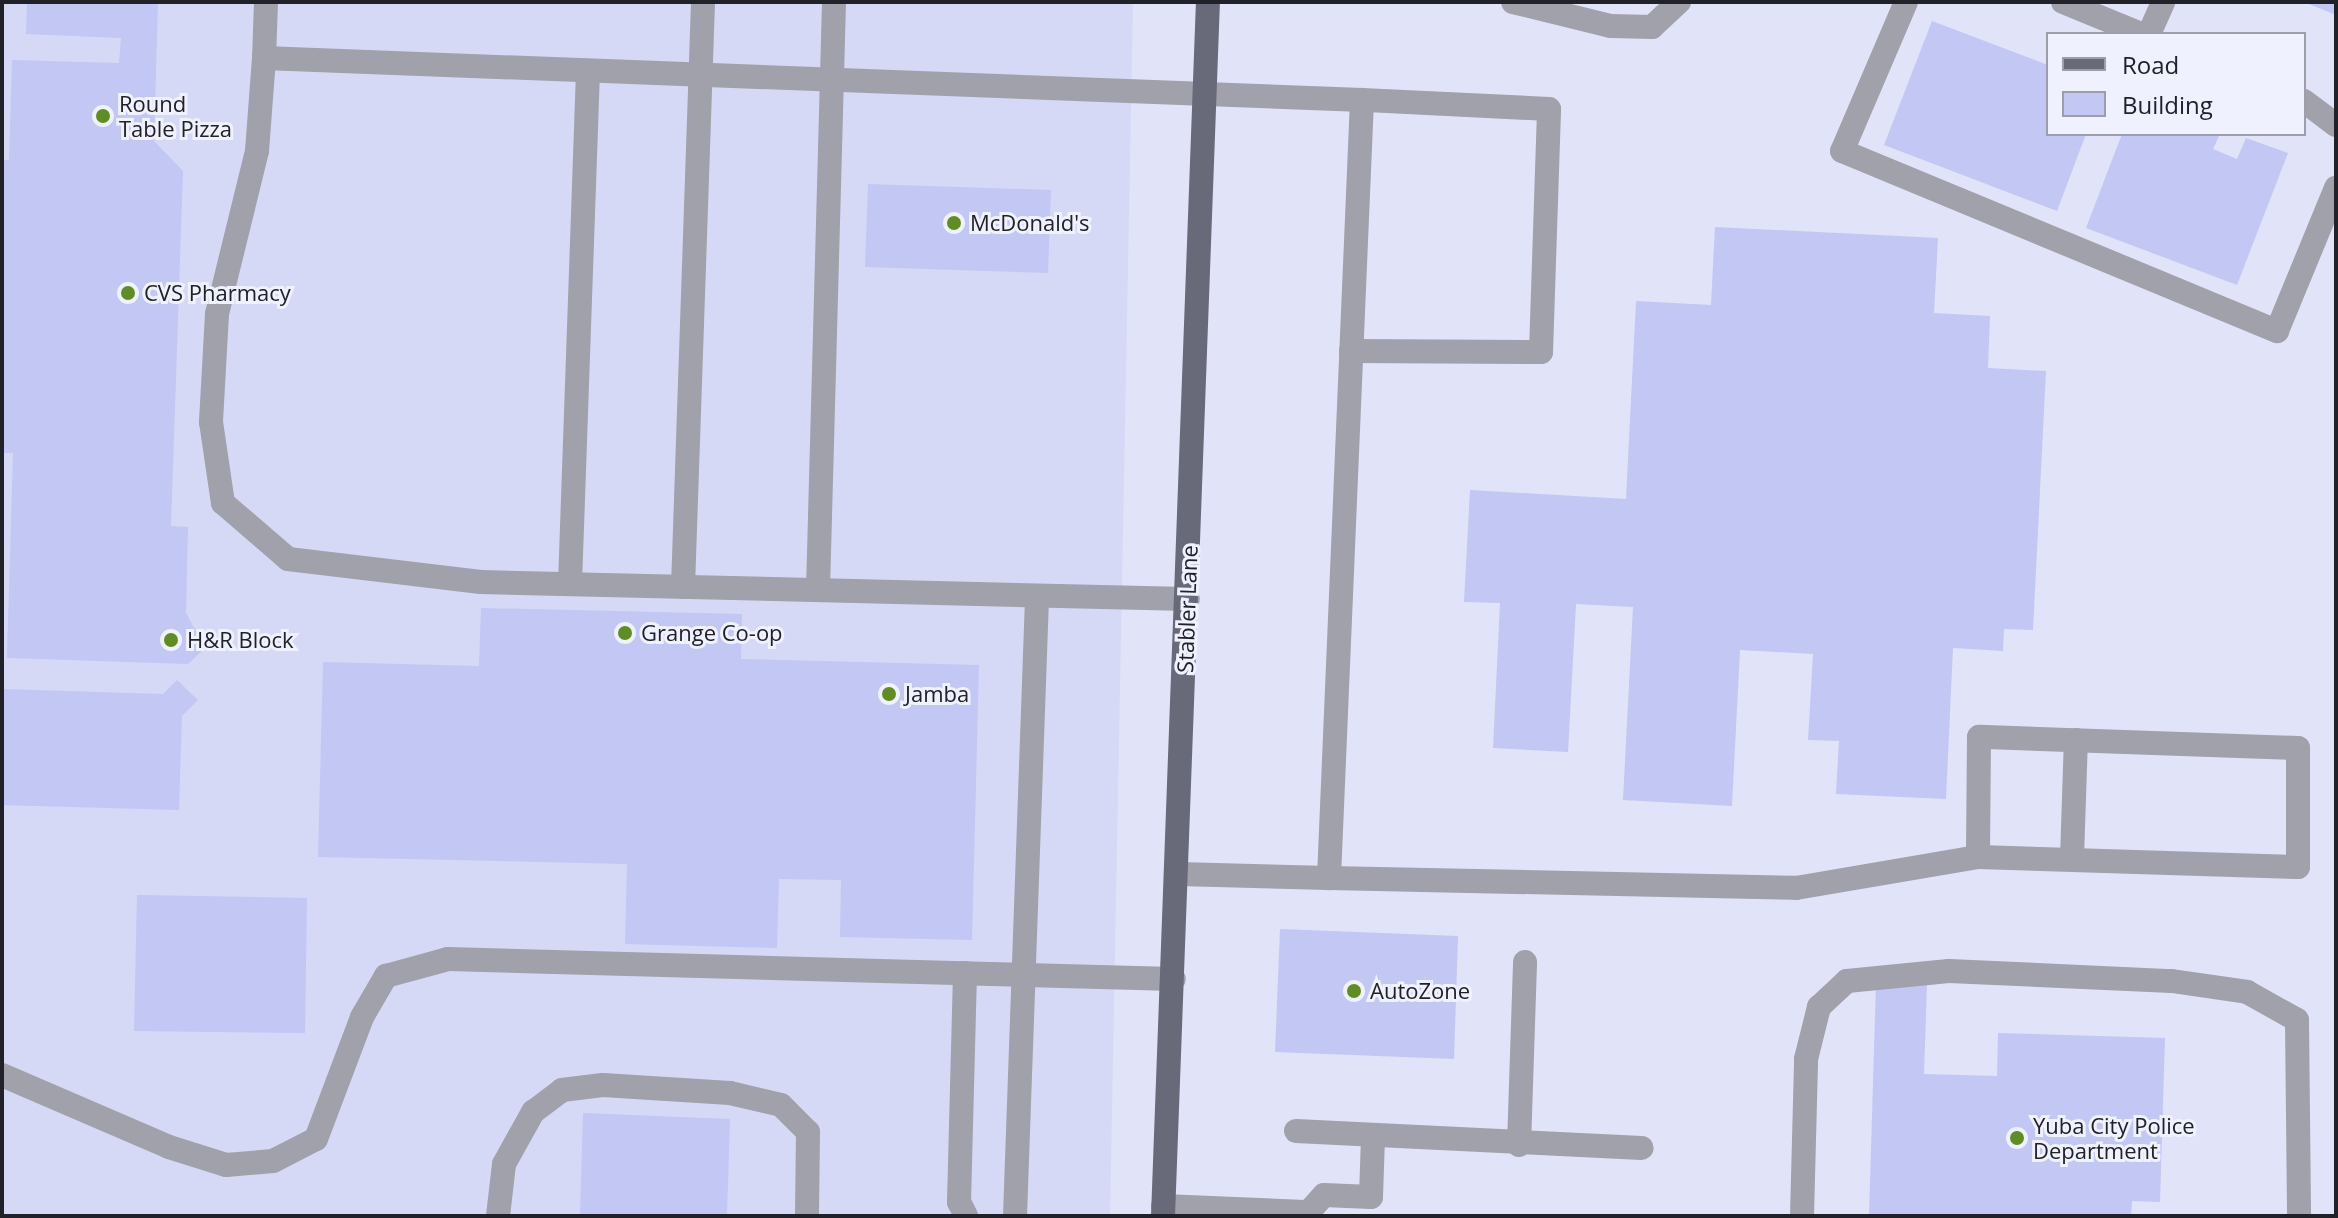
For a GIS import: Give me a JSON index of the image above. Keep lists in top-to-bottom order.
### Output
{
  "streets": {
    "main road": ["Stabler Lane"]
  },
  "places": [
    "Round Table Pizza",
    "McDonald's",
    "CVS Pharmacy",
    "Grange Co-op",
    "H&R Block",
    "Jamba",
    "AutoZone",
    "Yuba City Police Department"
  ],
  "legend": ["Road", "Building"]
}
